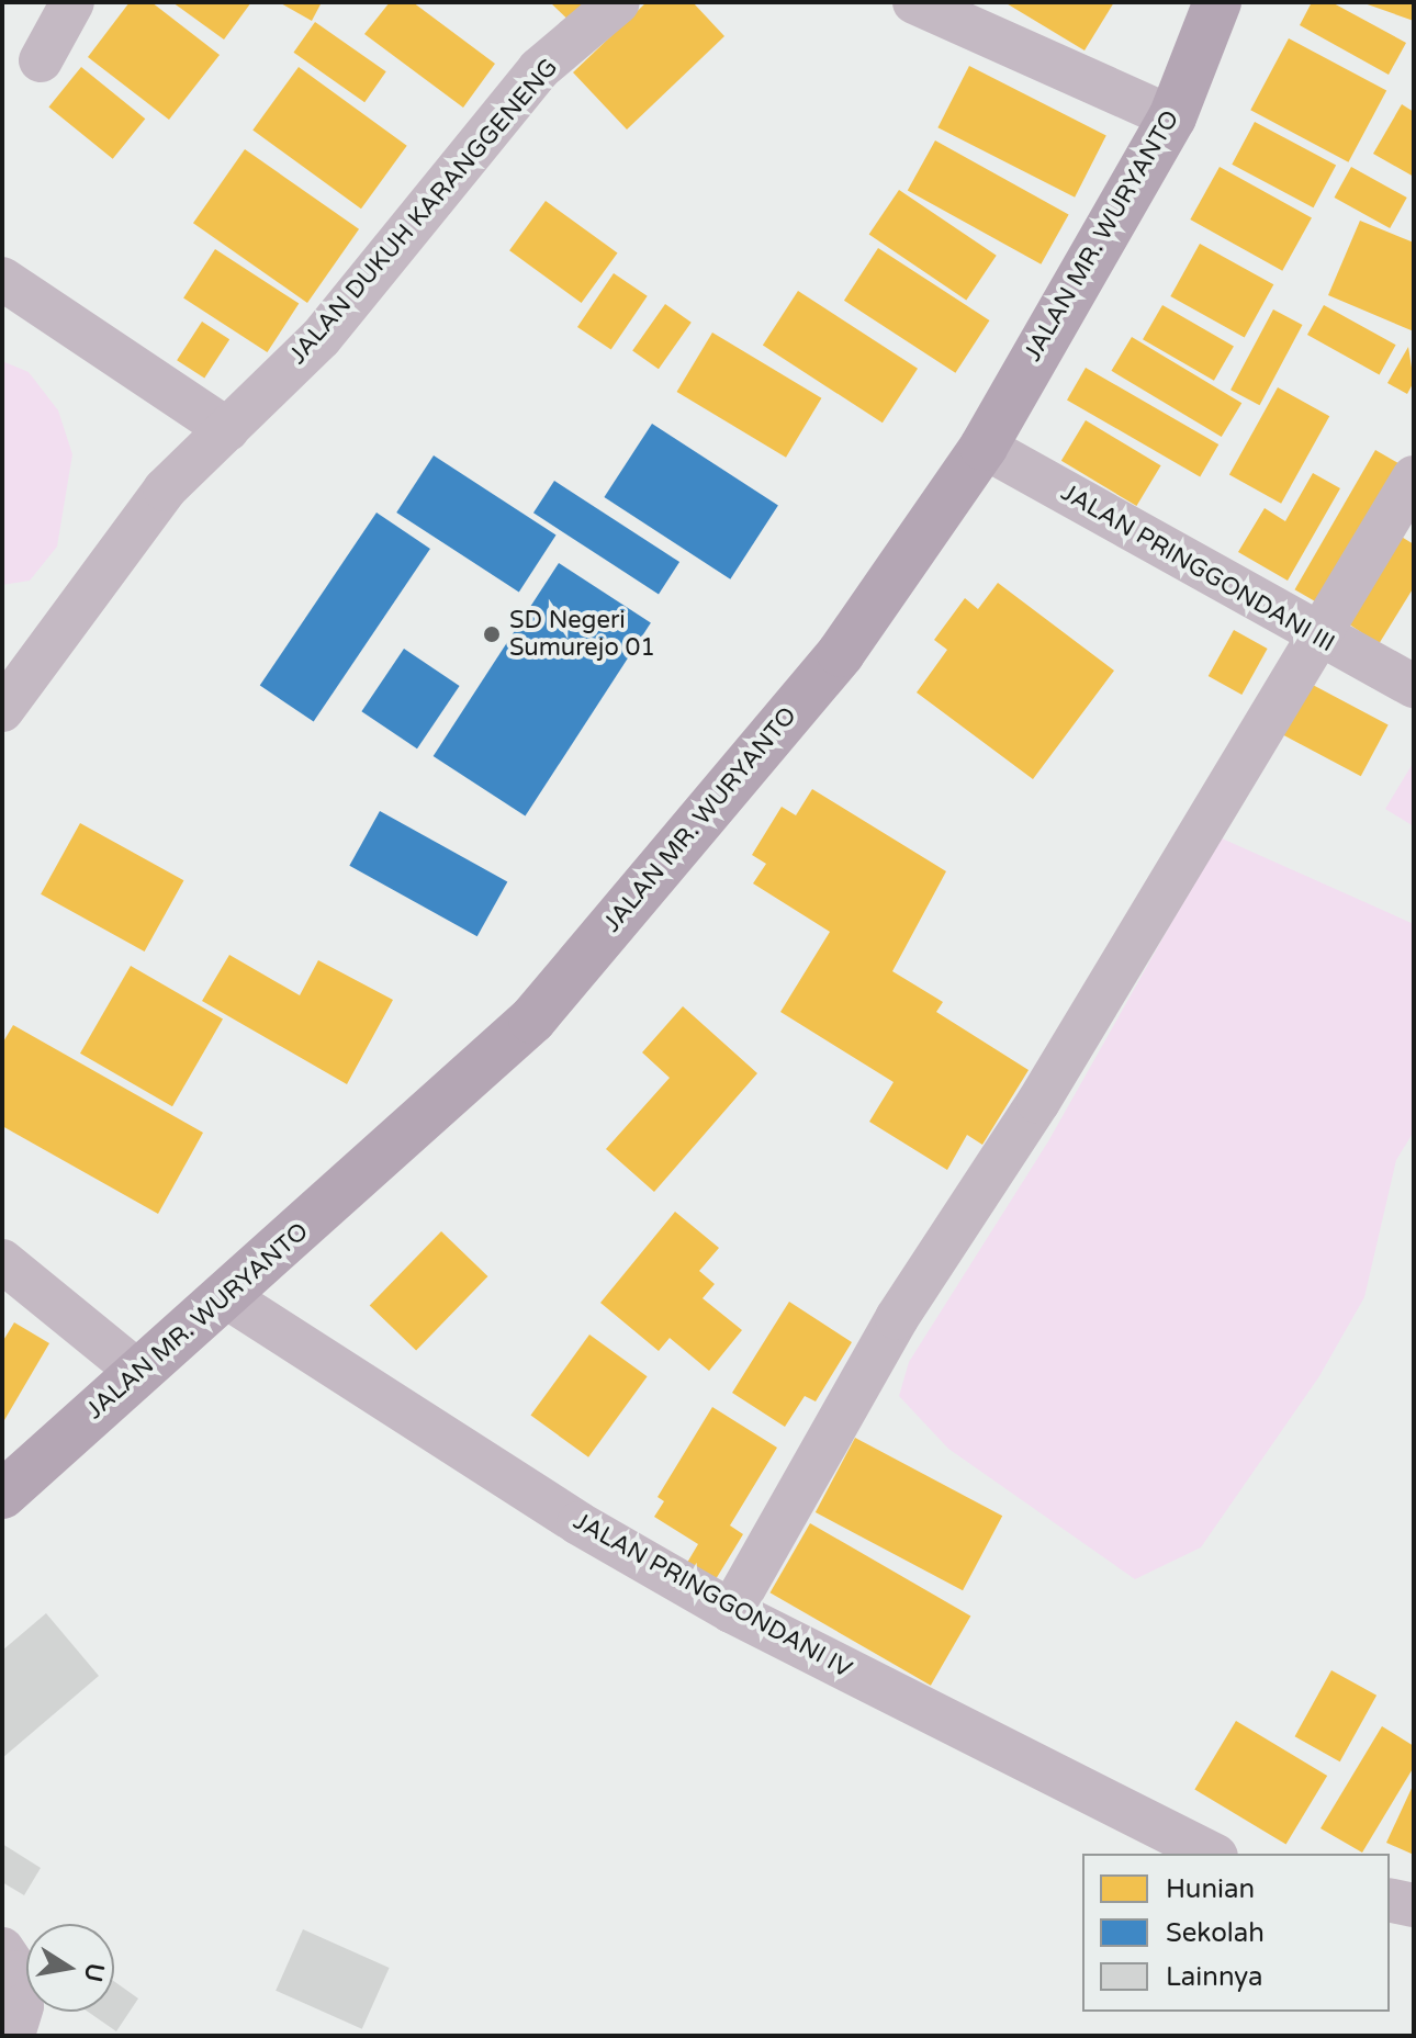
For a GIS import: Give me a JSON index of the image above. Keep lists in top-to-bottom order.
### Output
{
  "streets": {
    "main road": ["JALAN MR. WURYANTO"],
    "street": ["JALAN DUKUH KARANGGENENG", "JALAN PRINGGONDANI III", "JALAN PRINGGONDANI IV"]
  },
  "crossings": [
    ["JALAN MR. WURYANTO", "JALAN PRINGGONDANI III"],
    ["JALAN MR. WURYANTO", "JALAN PRINGGONDANI IV"]
  ],
  "places": ["SD Negeri Sumurejo 01"],
  "legend": ["Hunian", "Sekolah", "Lainnya"],
  "north": "right"
}
